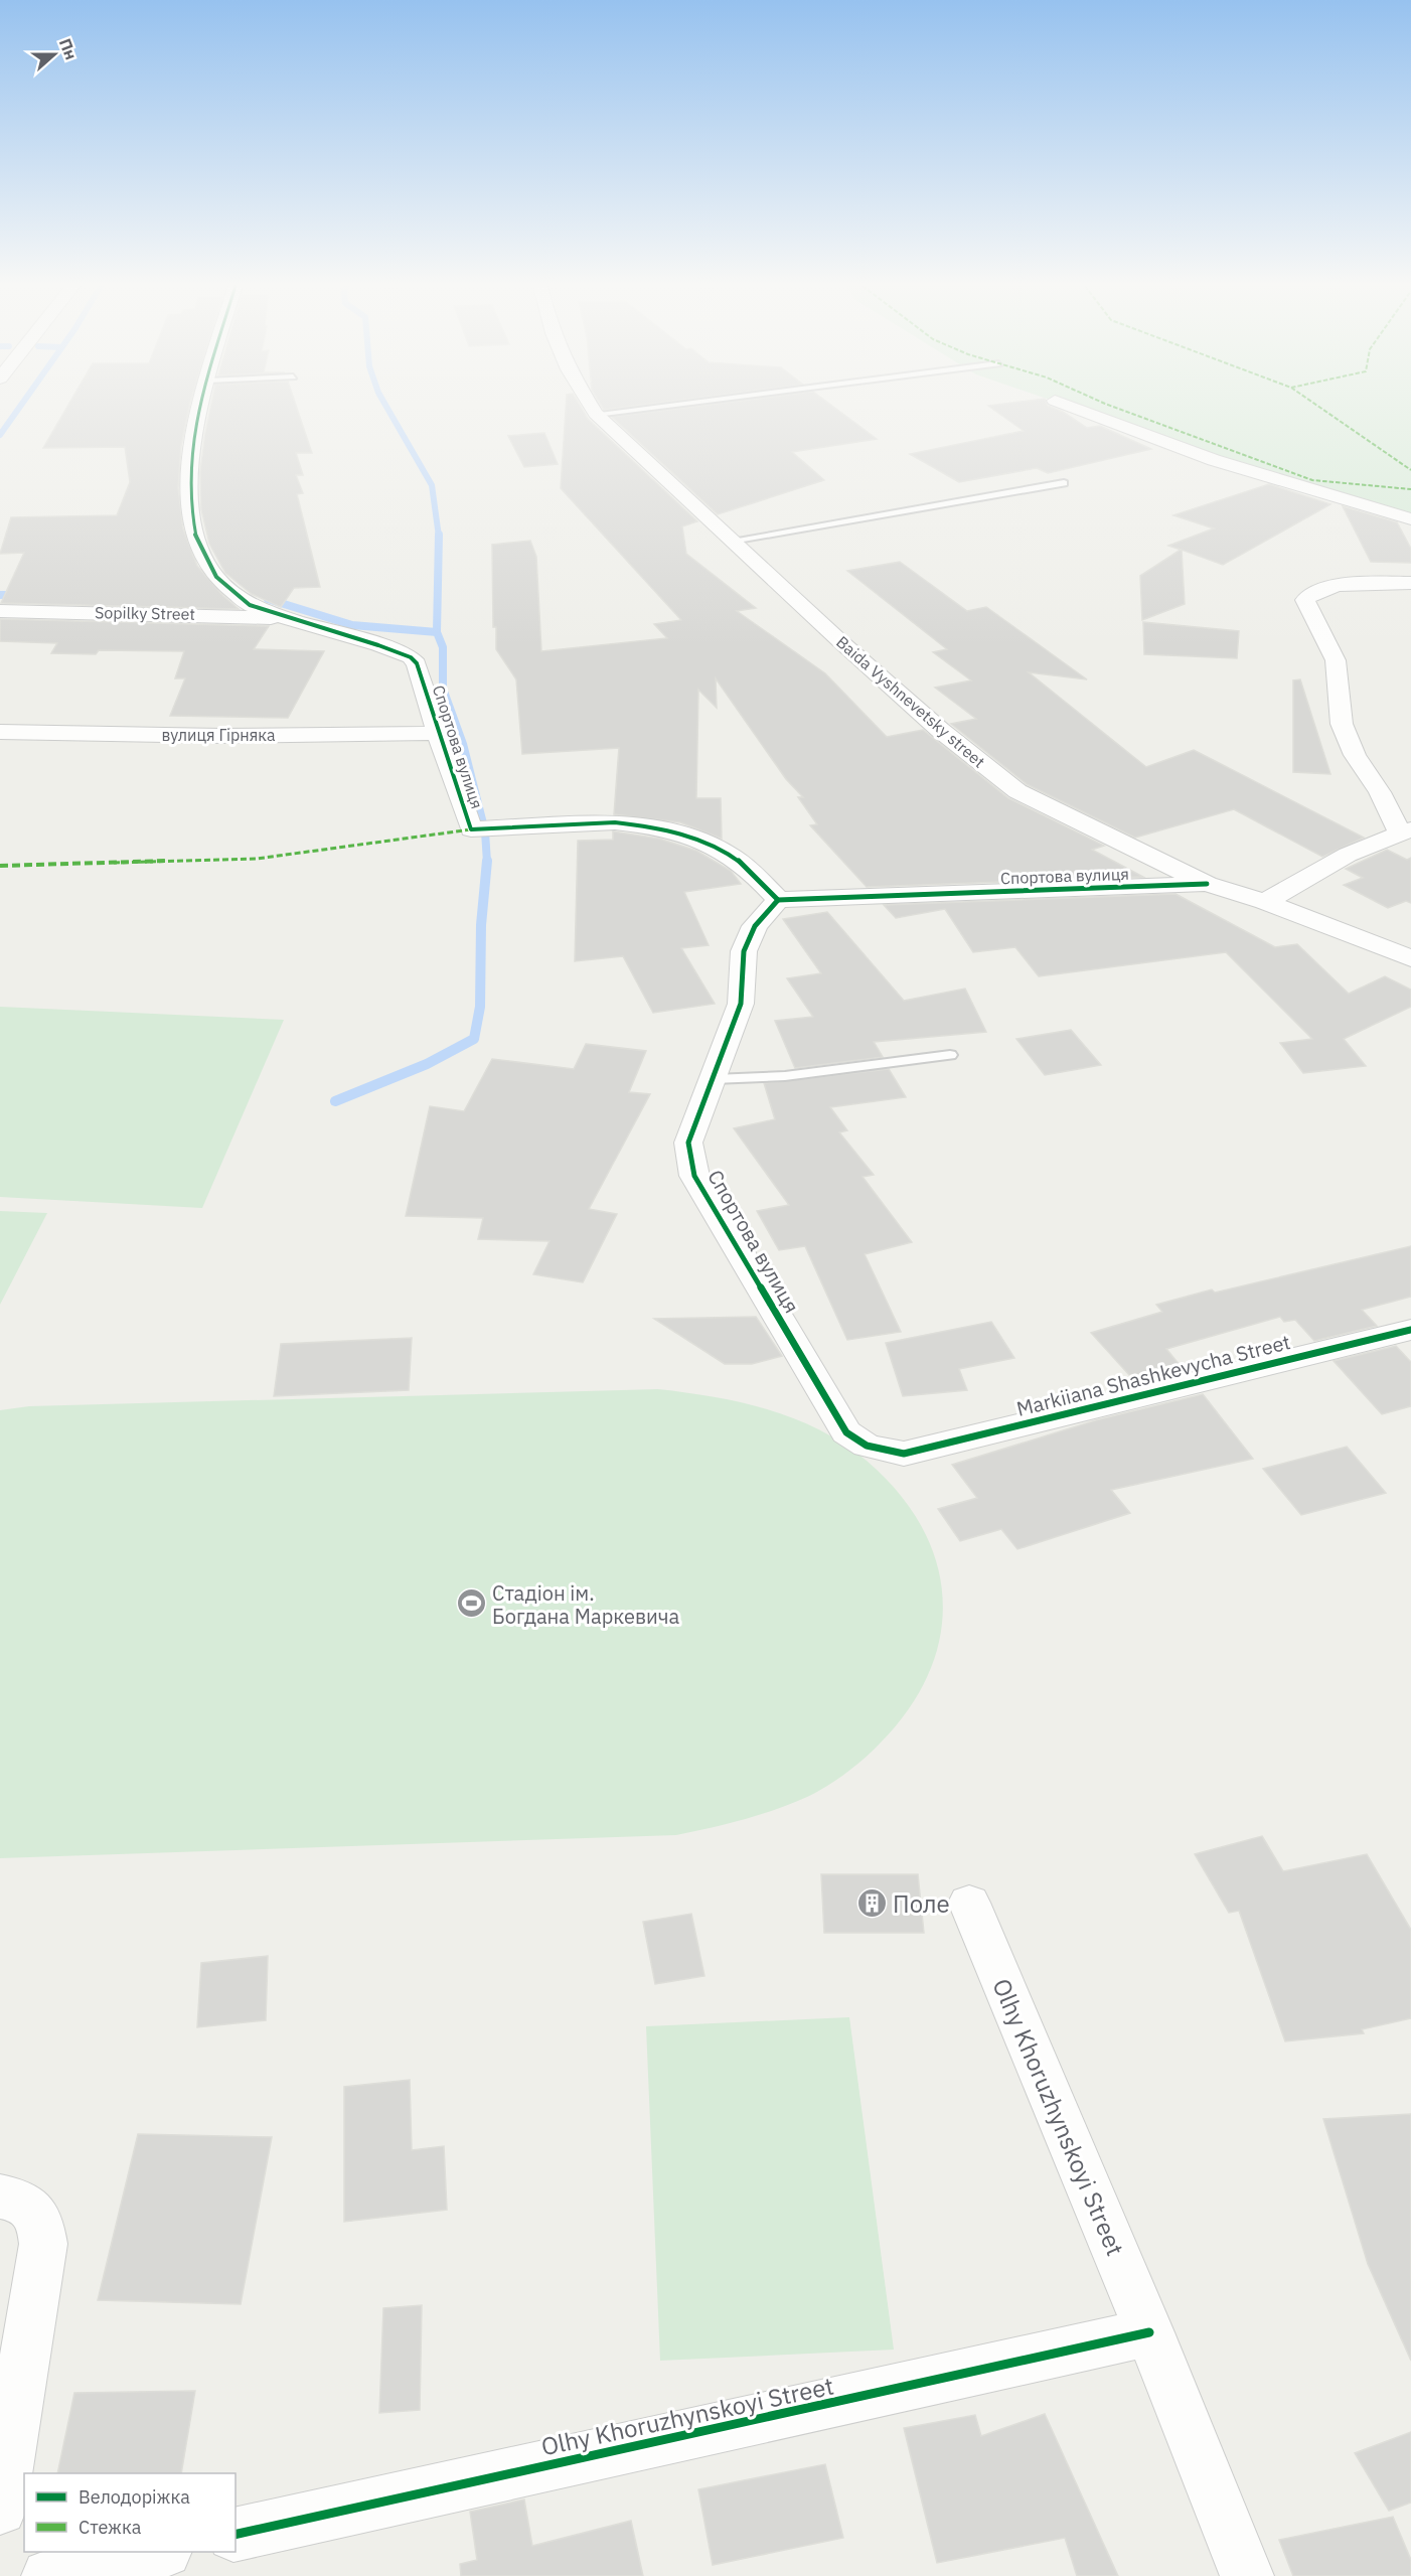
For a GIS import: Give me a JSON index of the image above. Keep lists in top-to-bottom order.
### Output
{
  "streets": {
    "street": [
      "Sopilky Street",
      "Baida Vyshnevetsky street",
      "вулиця Гірняка",
      "Спортова вулиця",
      "Markiiana Shashkevycha Street",
      "Olhy Khoruzhynskoyi Street"
    ]
  },
  "crossings": [
    ["Sopilky Street", "Спортова вулиця"],
    ["Baida Vyshnevetsky street", "Спортова вулиця"],
    ["вулиця Гірняка", "Спортова вулиця"],
    ["Спортова вулиця", "Markiiana Shashkevycha Street"]
  ],
  "places": {
    "sports": ["Стадіон ім. Богдана Маркевича"],
    "building": ["Поле"]
  },
  "legend": ["Велодоріжка", "Стежка"],
  "north": "right"
}
